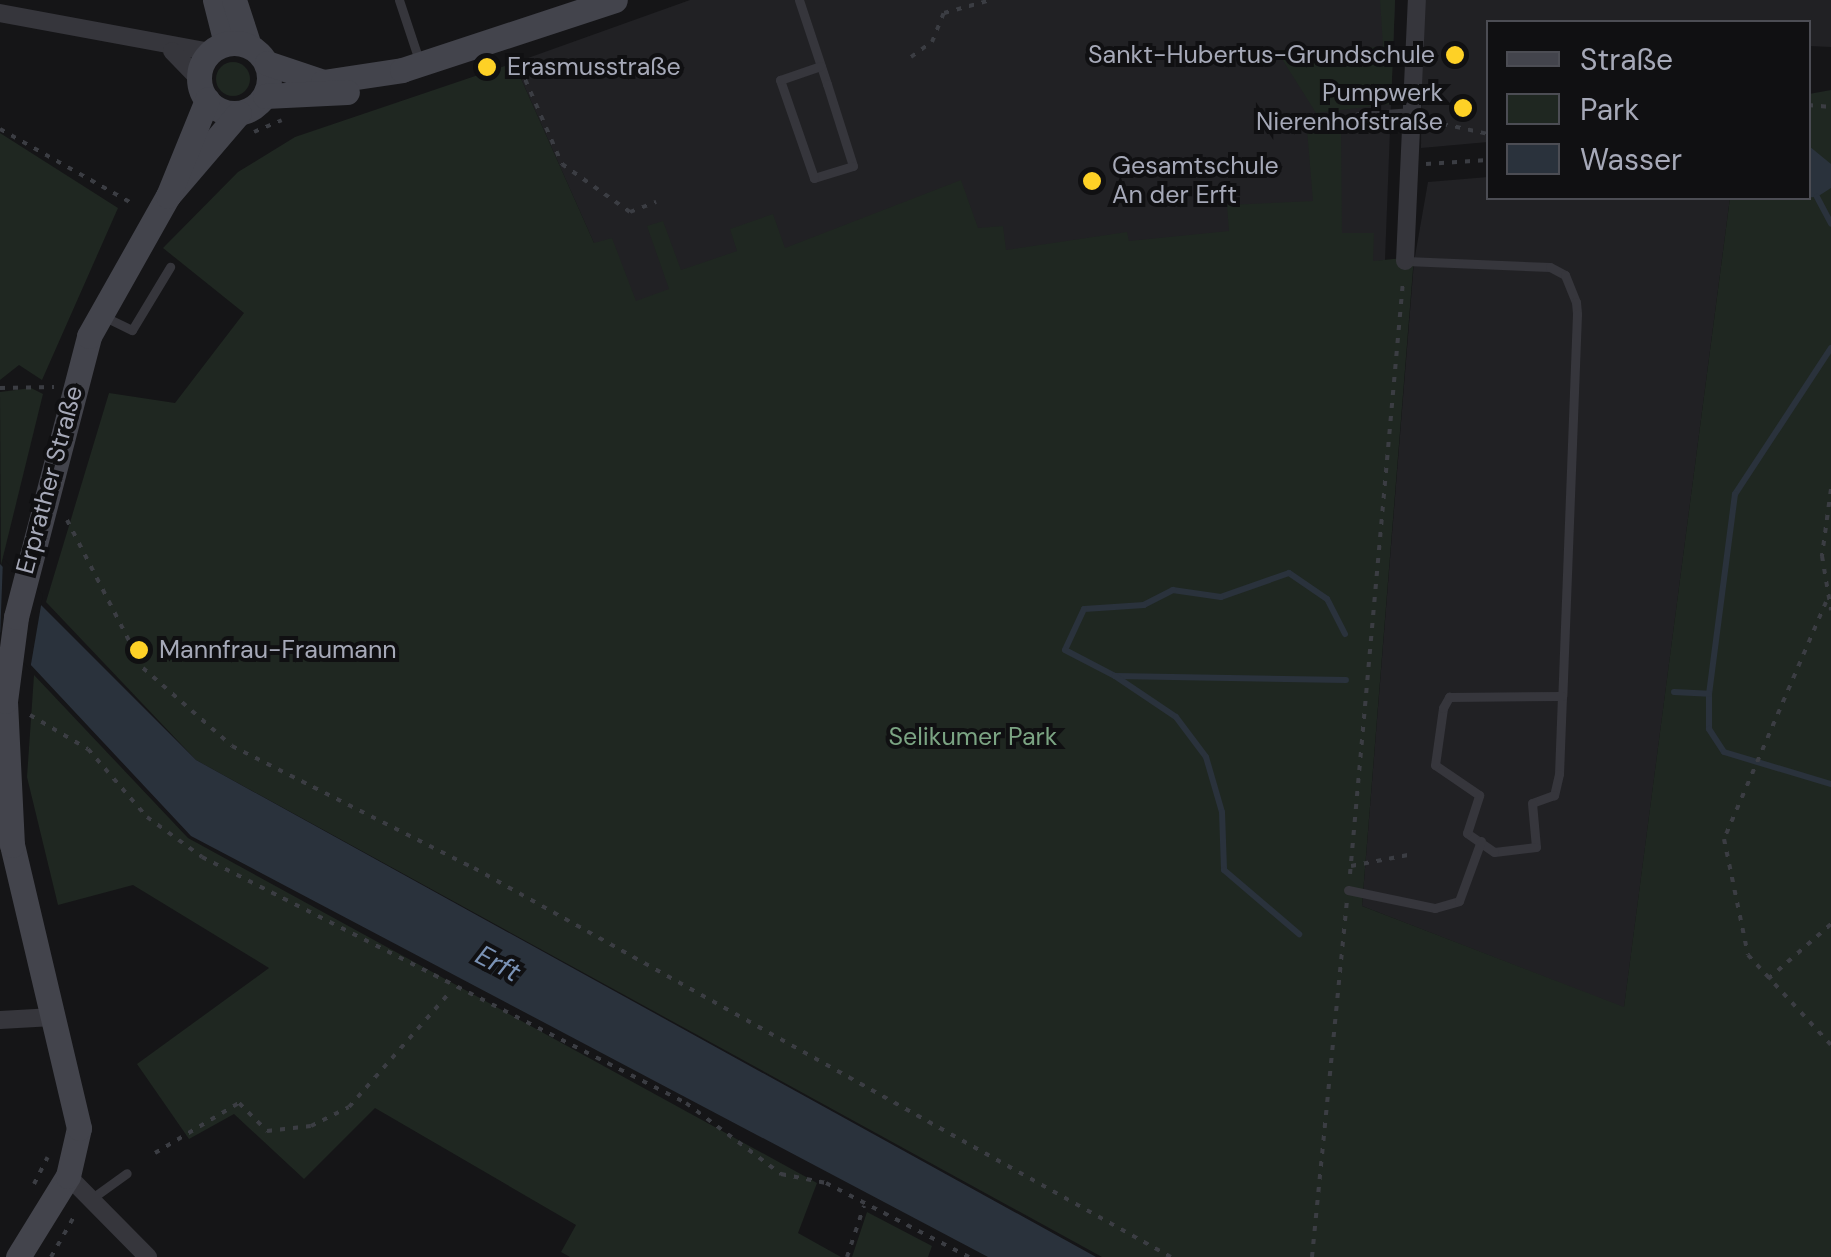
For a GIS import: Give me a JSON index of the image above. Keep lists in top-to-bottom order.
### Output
{
  "streets": {
    "main road": ["Erprather Straße"]
  },
  "water": ["Erft"],
  "parks": ["Selikumer Park"],
  "places": [
    "Sankt-Hubertus-Grundschule",
    "Erasmusstraße",
    "Pumpwerk Nierenhofstraße",
    "Gesamtschule An der Erft",
    "Mannfrau-Fraumann"
  ],
  "legend": ["Straße", "Park", "Wasser"]
}
